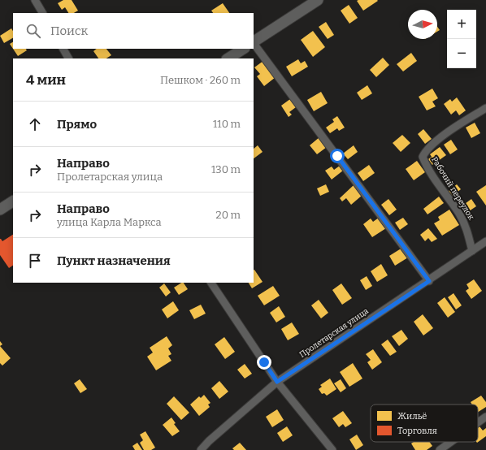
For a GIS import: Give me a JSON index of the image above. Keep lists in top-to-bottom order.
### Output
{
  "streets": {
    "street": ["Рабочий переулок", "Пролетарская улица"]
  },
  "crossings": [
    ["Рабочий переулок", "Пролетарская улица"]
  ],
  "legend": ["Жильё", "Торговля"],
  "north": "right",
  "page": {
    "map_buttons": ["+", "−"],
    "search": "Поиск",
    "heading": ["4 мин", "Пешком · 260 m"],
    "list": [
      ["Прямо", "110 m"],
      ["Направо", "Пролетарская улица", "130 m"],
      ["Направо", "улица Карла Маркса", "20 m"],
      "Пункт назначения"
    ]
  }
}
